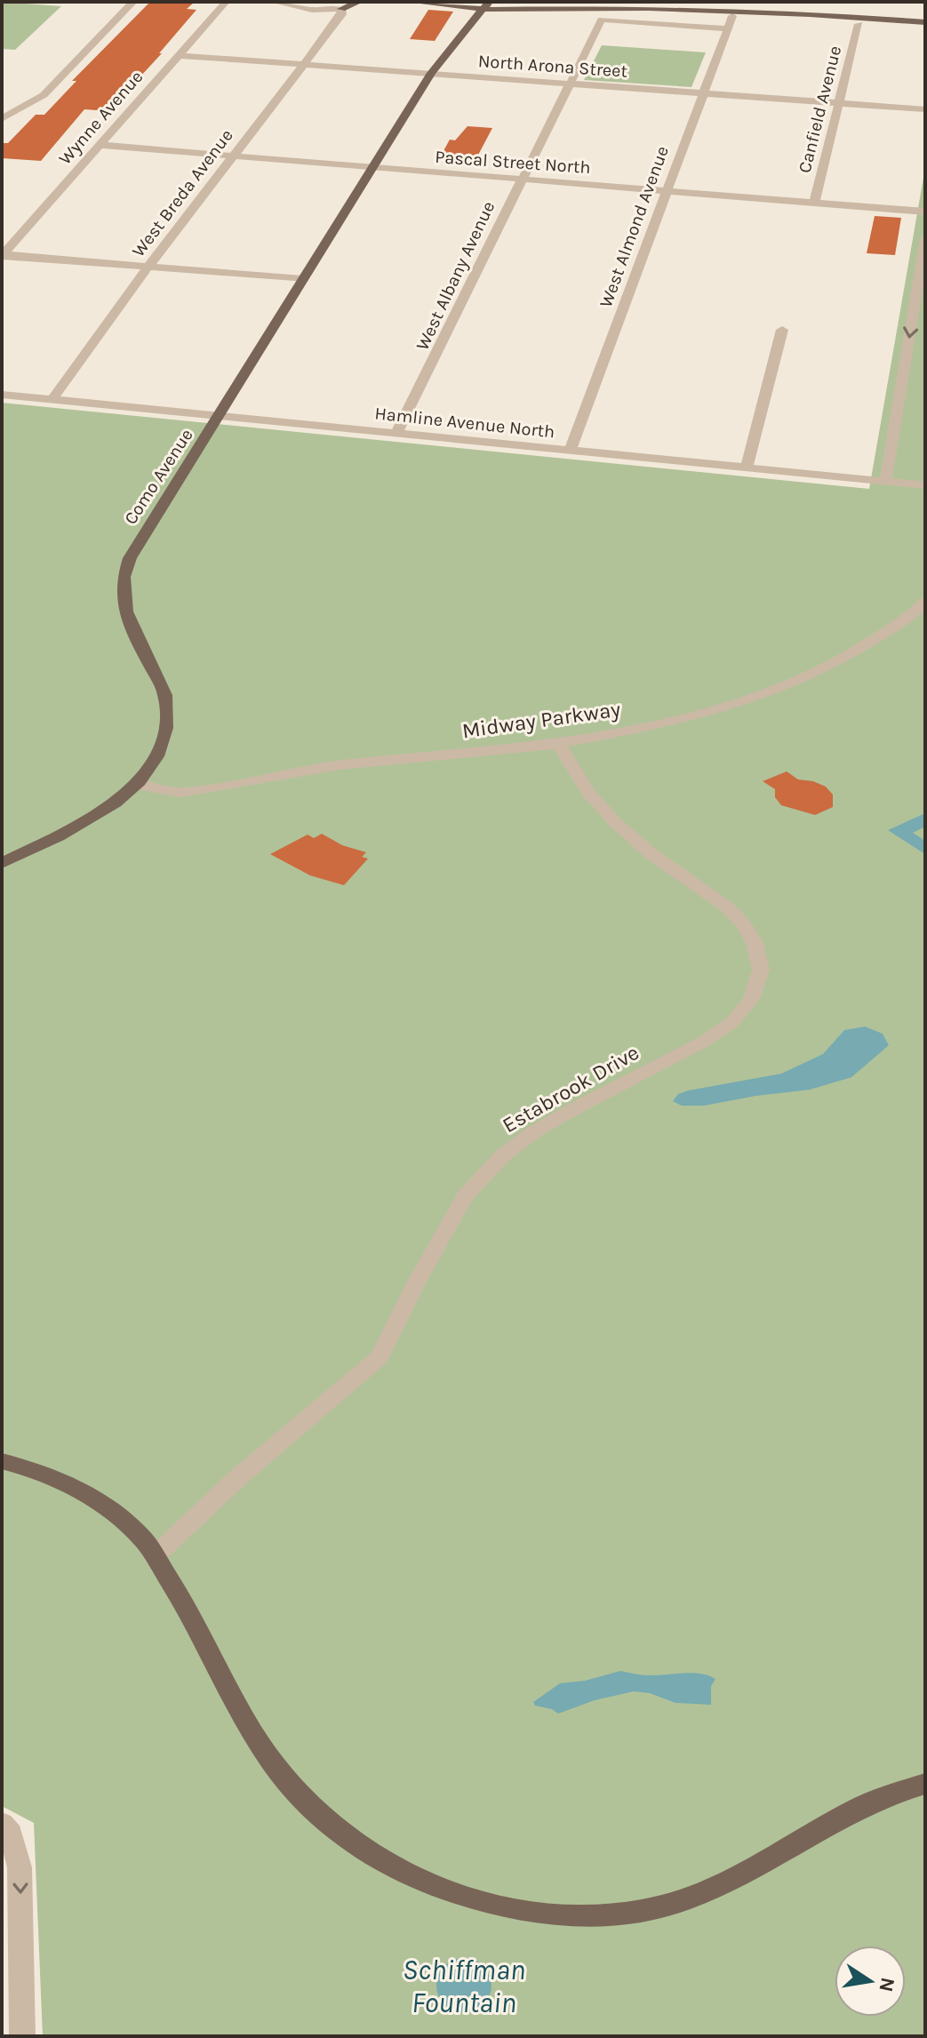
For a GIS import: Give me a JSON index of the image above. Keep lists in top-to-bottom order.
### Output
{
  "streets": {
    "main road": ["Como Avenue"],
    "street": [
      "North Arona Street",
      "Canfield Avenue",
      "Wynne Avenue",
      "Pascal Street North",
      "West Breda Avenue",
      "West Almond Avenue",
      "West Albany Avenue",
      "Hamline Avenue North",
      "Midway Parkway",
      "Estabrook Drive"
    ]
  },
  "crossings": [
    ["North Arona Street", "Canfield Avenue"],
    ["North Arona Street", "Wynne Avenue"],
    ["North Arona Street", "West Breda Avenue"],
    ["North Arona Street", "West Almond Avenue"],
    ["North Arona Street", "West Albany Avenue"],
    ["North Arona Street", "Como Avenue"],
    ["Canfield Avenue", "Pascal Street North"],
    ["Wynne Avenue", "Pascal Street North"],
    ["Pascal Street North", "West Breda Avenue"],
    ["Pascal Street North", "West Almond Avenue"],
    ["Pascal Street North", "West Albany Avenue"],
    ["Pascal Street North", "Como Avenue"],
    ["West Breda Avenue", "Hamline Avenue North"],
    ["West Almond Avenue", "West Albany Avenue"],
    ["West Almond Avenue", "Hamline Avenue North"],
    ["West Albany Avenue", "Hamline Avenue North"],
    ["Hamline Avenue North", "Como Avenue"],
    ["Como Avenue", "Midway Parkway"],
    ["Midway Parkway", "Estabrook Drive"]
  ],
  "water": ["Schiffman Fountain"],
  "north": "right"
}
